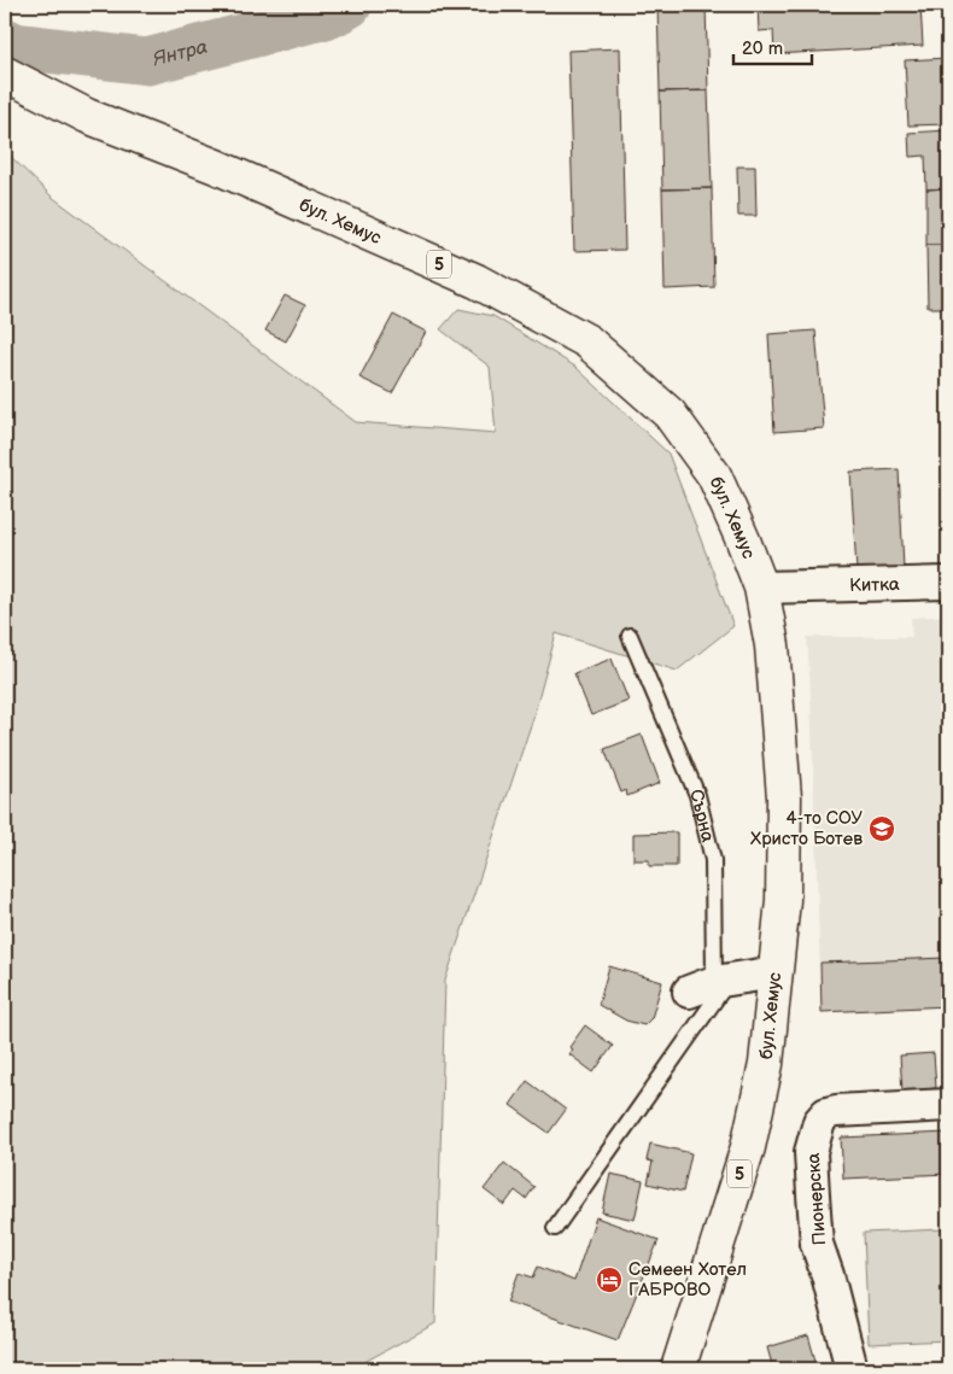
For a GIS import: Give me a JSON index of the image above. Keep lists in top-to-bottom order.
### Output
{
  "streets": {
    "main road": ["бул. Хемус", "5"],
    "street": ["Китка", "Пионерска"],
    "lane": ["Сърна"]
  },
  "crossings": [
    ["бул. Хемус", "Китка"]
  ],
  "water": ["Янтра"],
  "places": {
    "school or university": ["4-то СОУ Христо Ботев"],
    "hotel": ["Семеен Хотел ГАБРОВО"]
  },
  "scale_bar": "20 m"
}
